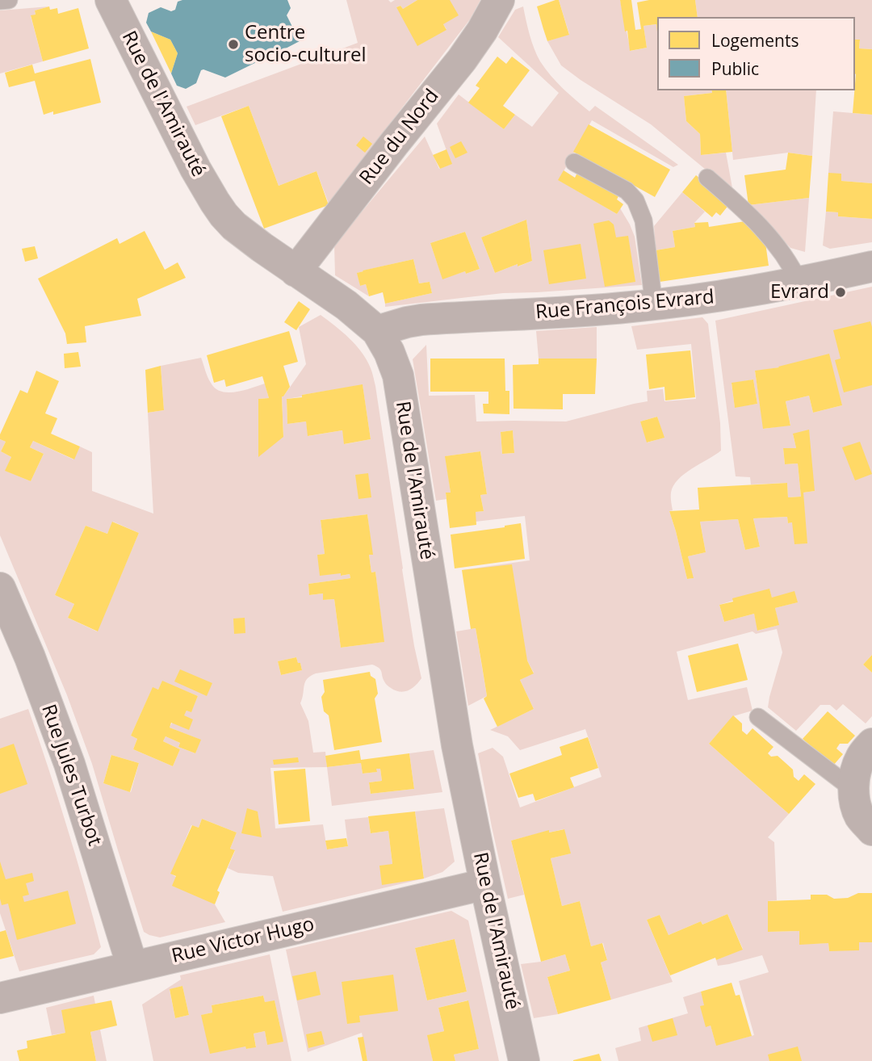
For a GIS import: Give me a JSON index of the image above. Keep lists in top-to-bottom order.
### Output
{
  "streets": {
    "street": [
      "Rue de l'Amirauté",
      "Rue du Nord",
      "Rue François Evrard",
      "Rue Jules Turbot",
      "Rue Victor Hugo"
    ]
  },
  "crossings": [
    ["Rue de l'Amirauté", "Rue du Nord"],
    ["Rue de l'Amirauté", "Rue François Evrard"],
    ["Rue de l'Amirauté", "Rue Victor Hugo"],
    ["Rue Jules Turbot", "Rue Victor Hugo"]
  ],
  "places": ["Centre socio-culturel", "Evrard"],
  "legend": ["Logements", "Public"]
}
